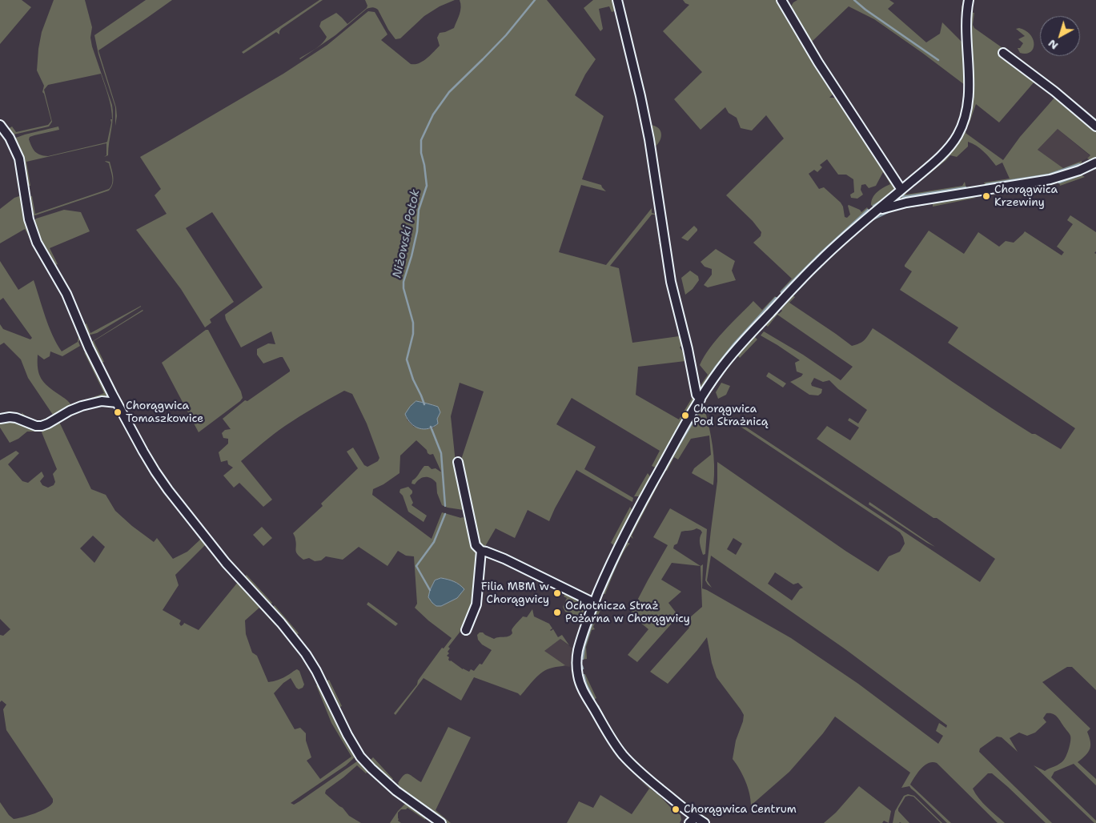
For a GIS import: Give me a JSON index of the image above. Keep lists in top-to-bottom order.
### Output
{
  "water": ["Niżowski Potok"],
  "places": [
    "Chorągwica Krzewiny",
    "Chorągwica Tomaszkowice",
    "Chorągwica Pod Strażnicą",
    "Filia MBM w Chorągwicy",
    "Ochotnicza Straż Pożarna w Chorągwicy",
    "Chorągwica Centrum"
  ],
  "north": "bottom left"
}
